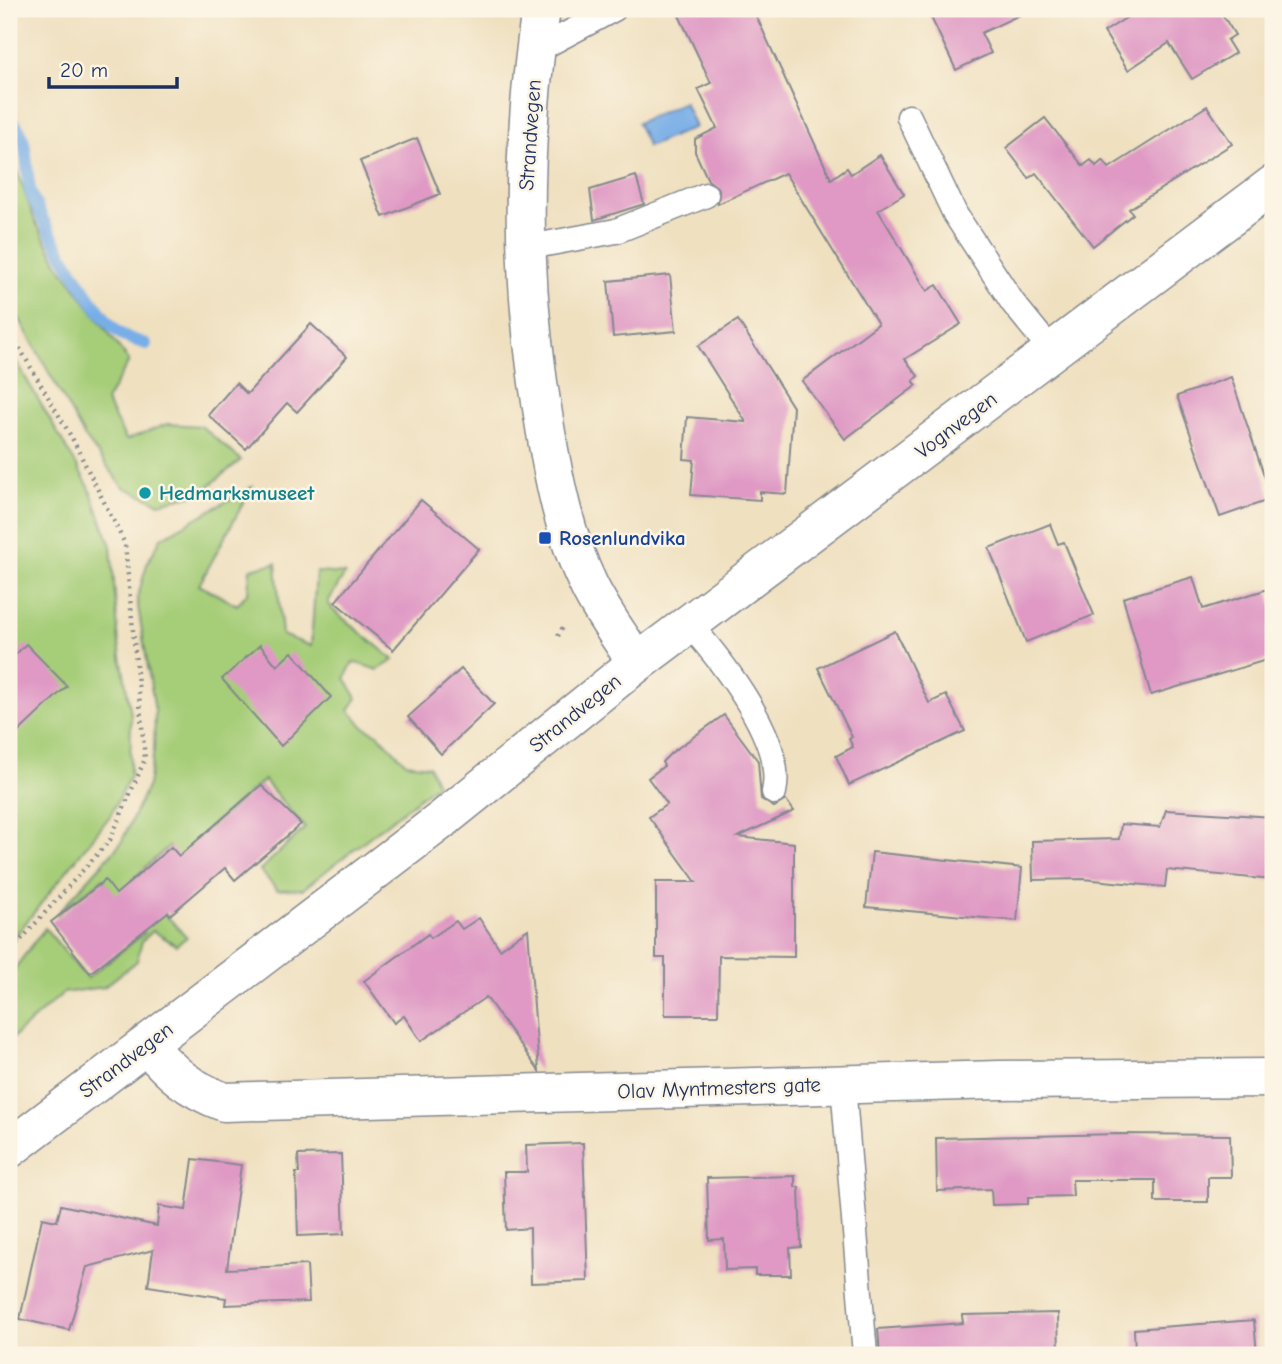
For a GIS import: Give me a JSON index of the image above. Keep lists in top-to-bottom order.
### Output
{
  "streets": {
    "main road": ["Strandvegen", "Vognvegen", "Olav Myntmesters gate"]
  },
  "crossings": [
    ["Strandvegen", "Vognvegen"],
    ["Strandvegen", "Olav Myntmesters gate"]
  ],
  "places": {
    "other": ["Hedmarksmuseet"],
    "transit": ["Rosenlundvika"]
  },
  "scale_bar": "20 m"
}
